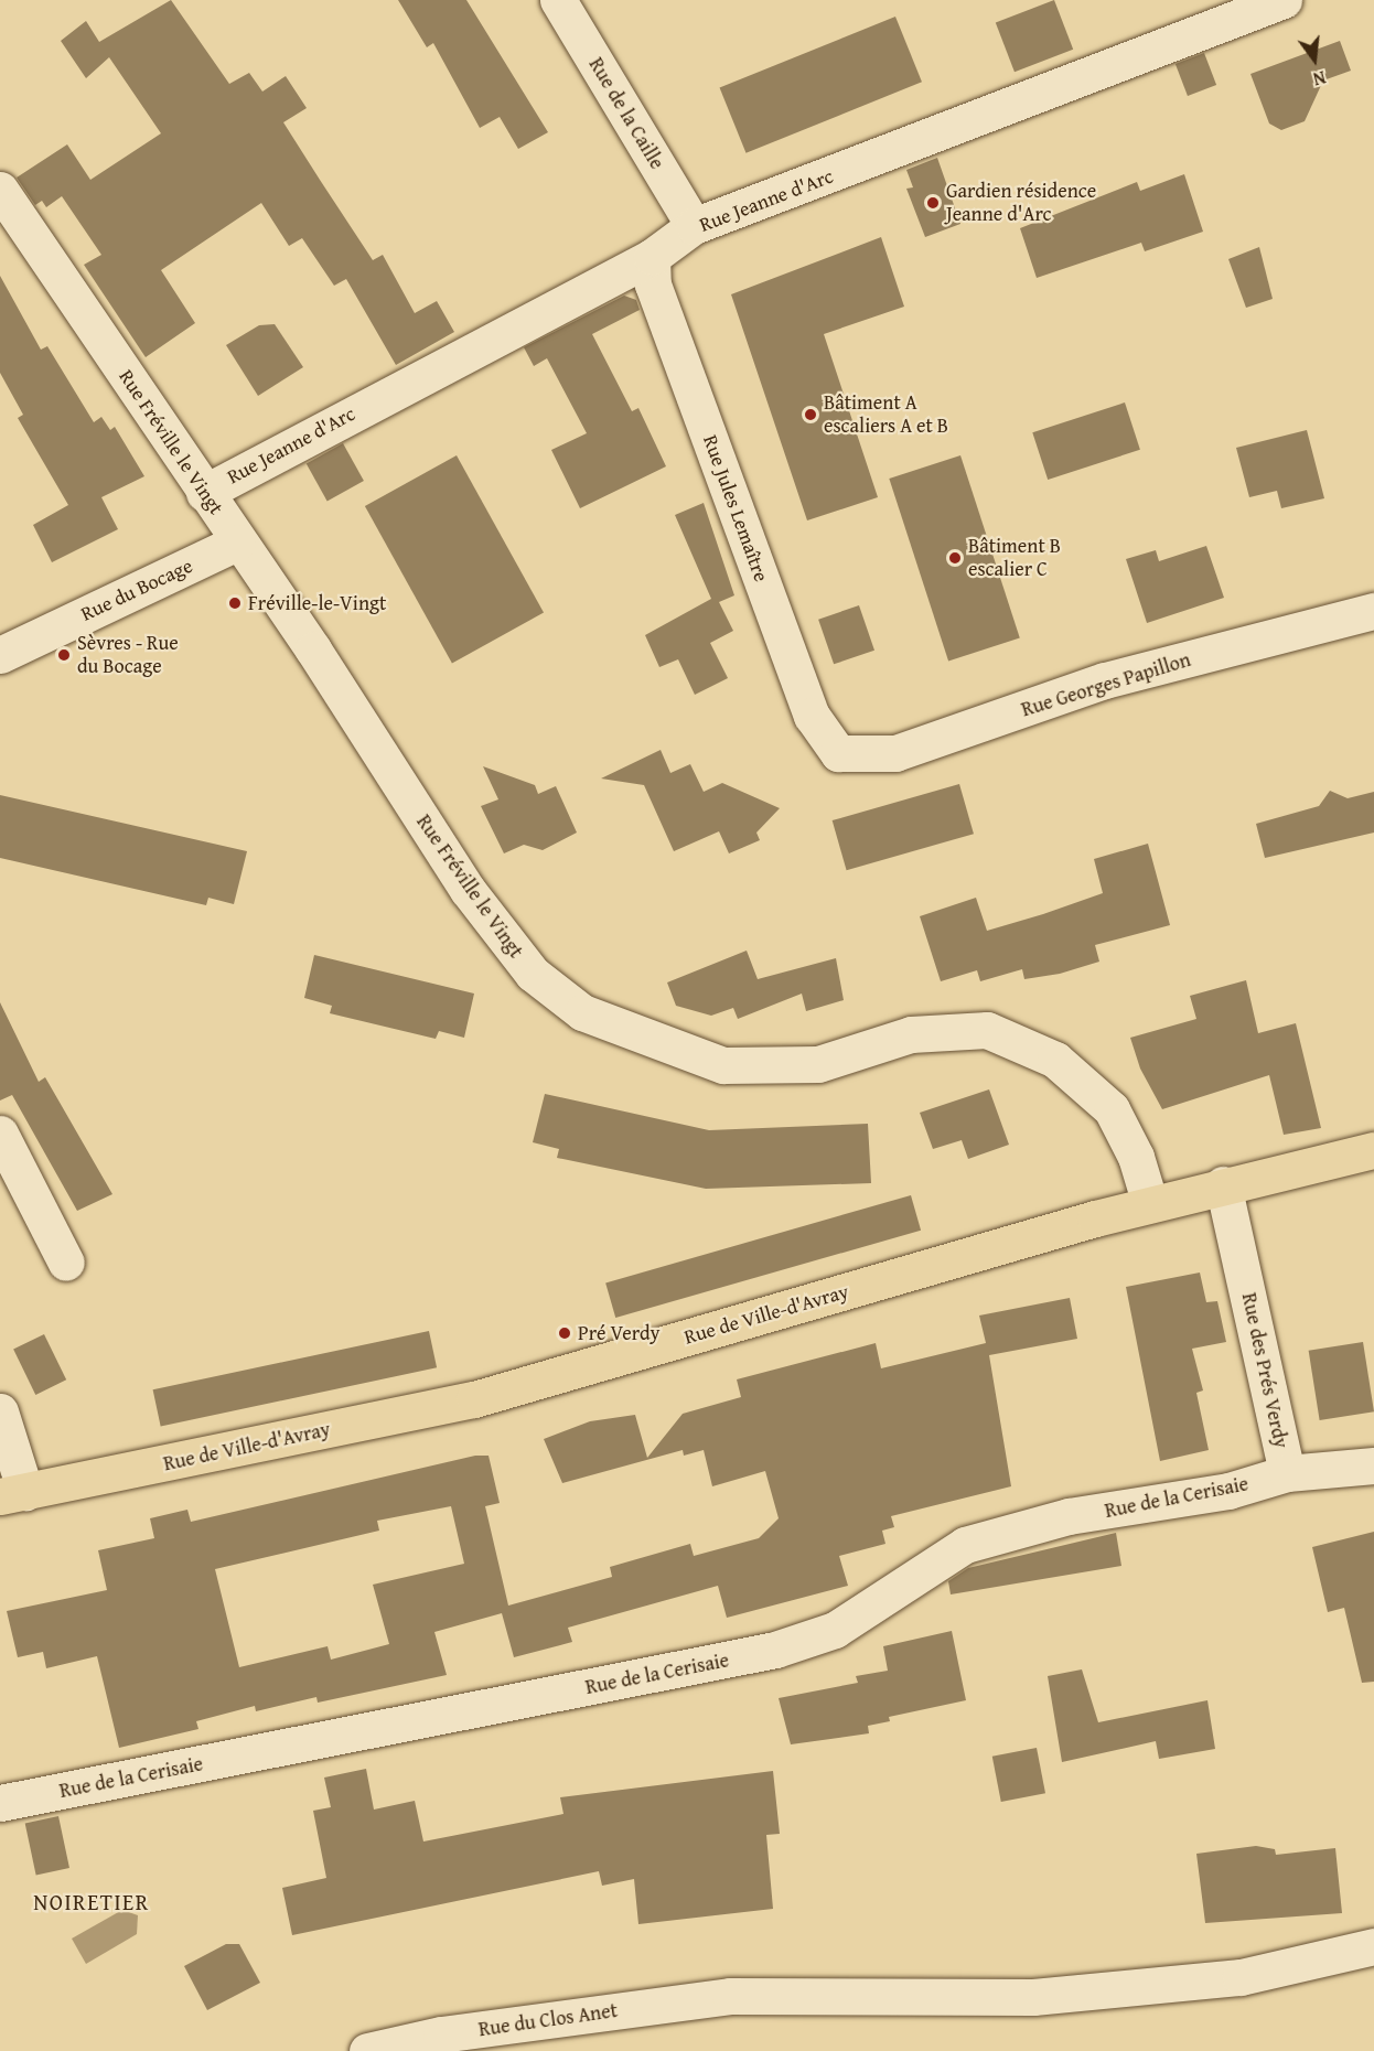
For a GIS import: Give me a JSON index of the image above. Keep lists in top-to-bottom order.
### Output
{
  "streets": {
    "main road": ["Rue de Ville-d'Avray"],
    "street": [
      "Rue de la Caille",
      "Rue Jeanne d'Arc",
      "Rue Fréville le Vingt",
      "Rue Jules Lemaître",
      "Rue du Bocage",
      "Rue Georges Papillon",
      "Rue des Prés Verdy",
      "Rue de la Cerisaie",
      "Rue du Clos Anet"
    ]
  },
  "crossings": [
    ["Rue de la Caille", "Rue Jeanne d'Arc"],
    ["Rue Jeanne d'Arc", "Rue Fréville le Vingt"],
    ["Rue Jeanne d'Arc", "Rue Jules Lemaître"],
    ["Rue Fréville le Vingt", "Rue du Bocage"],
    ["Rue Fréville le Vingt", "Rue de Ville-d'Avray"],
    ["Rue Jules Lemaître", "Rue Georges Papillon"],
    ["Rue de Ville-d'Avray", "Rue des Prés Verdy"],
    ["Rue des Prés Verdy", "Rue de la Cerisaie"]
  ],
  "districts": ["NOIRETIER"],
  "places": [
    "Gardien résidence Jeanne d'Arc",
    "Bâtiment A escaliers A et B",
    "Bâtiment B escalier C",
    "Fréville-le-Vingt",
    "Sèvres - Rue du Bocage",
    "Pré Verdy"
  ],
  "north": "bottom"
}
